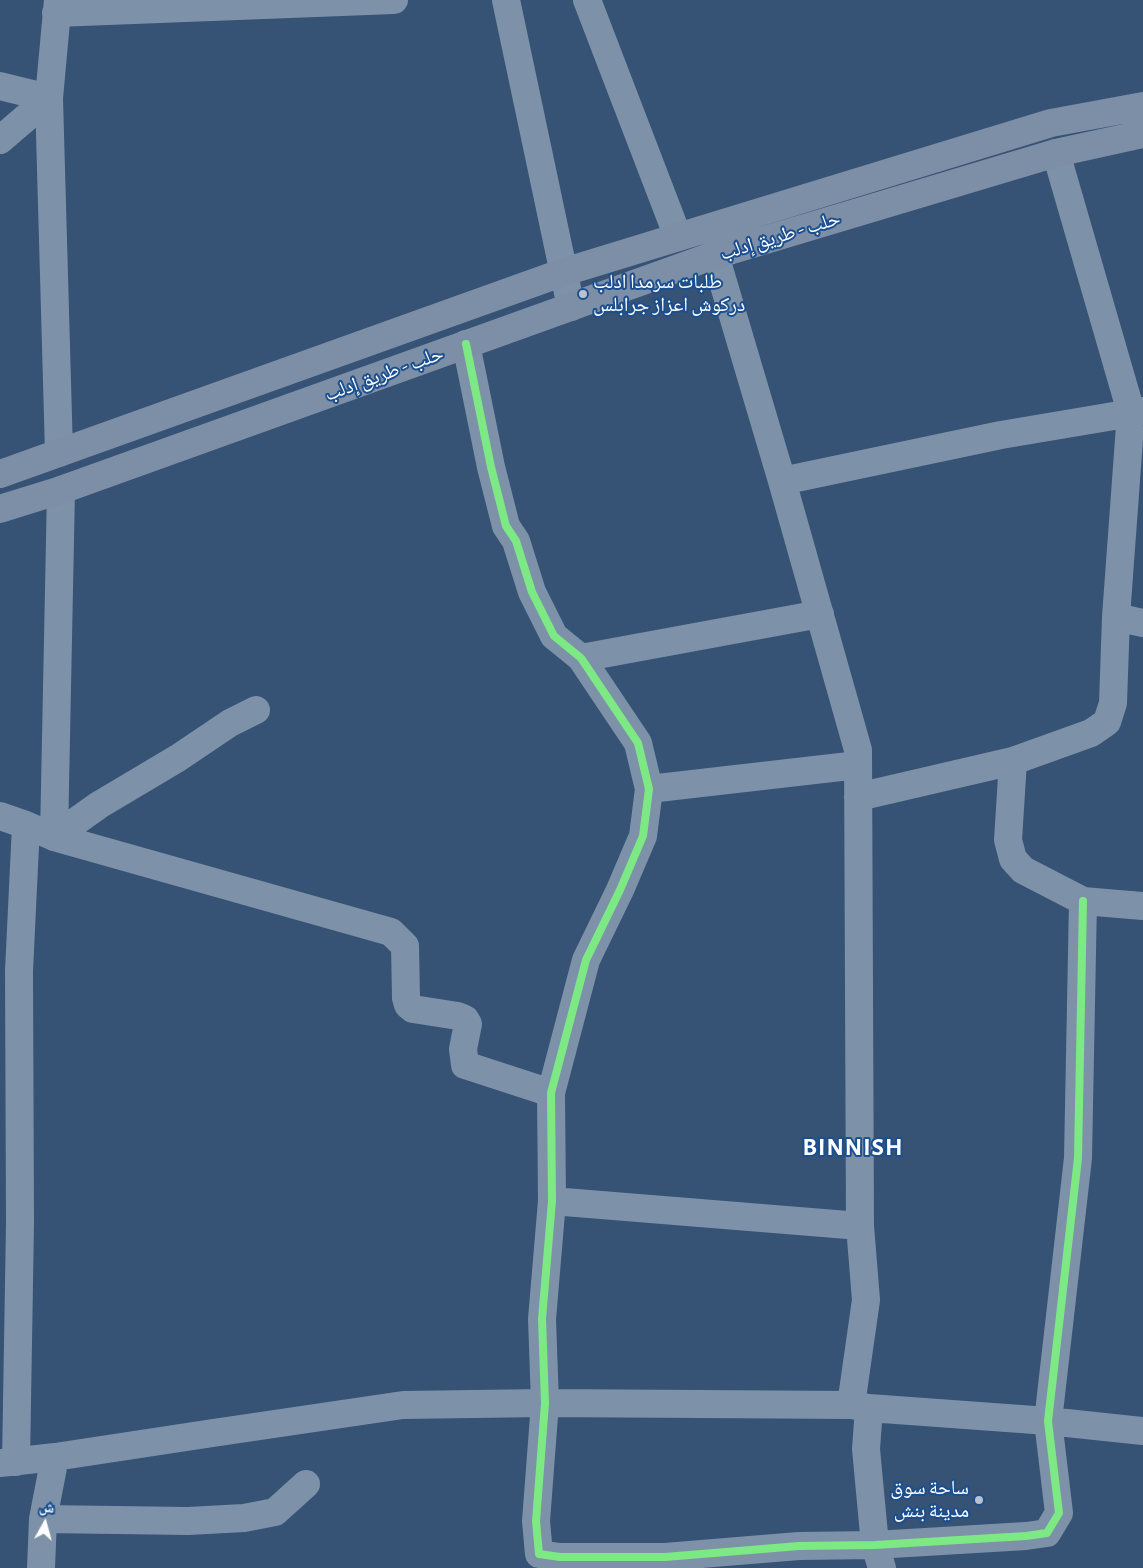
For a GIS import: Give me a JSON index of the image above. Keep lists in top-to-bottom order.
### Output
{
  "streets": {
    "main road": ["حلب - طريق إدلب"]
  },
  "districts": ["BINNISH"],
  "places": ["طلبات سرمدا ادلب دركوش اعزاز جرابلس", "ساحة سوق مدينة بنش"],
  "north": "top"
}
